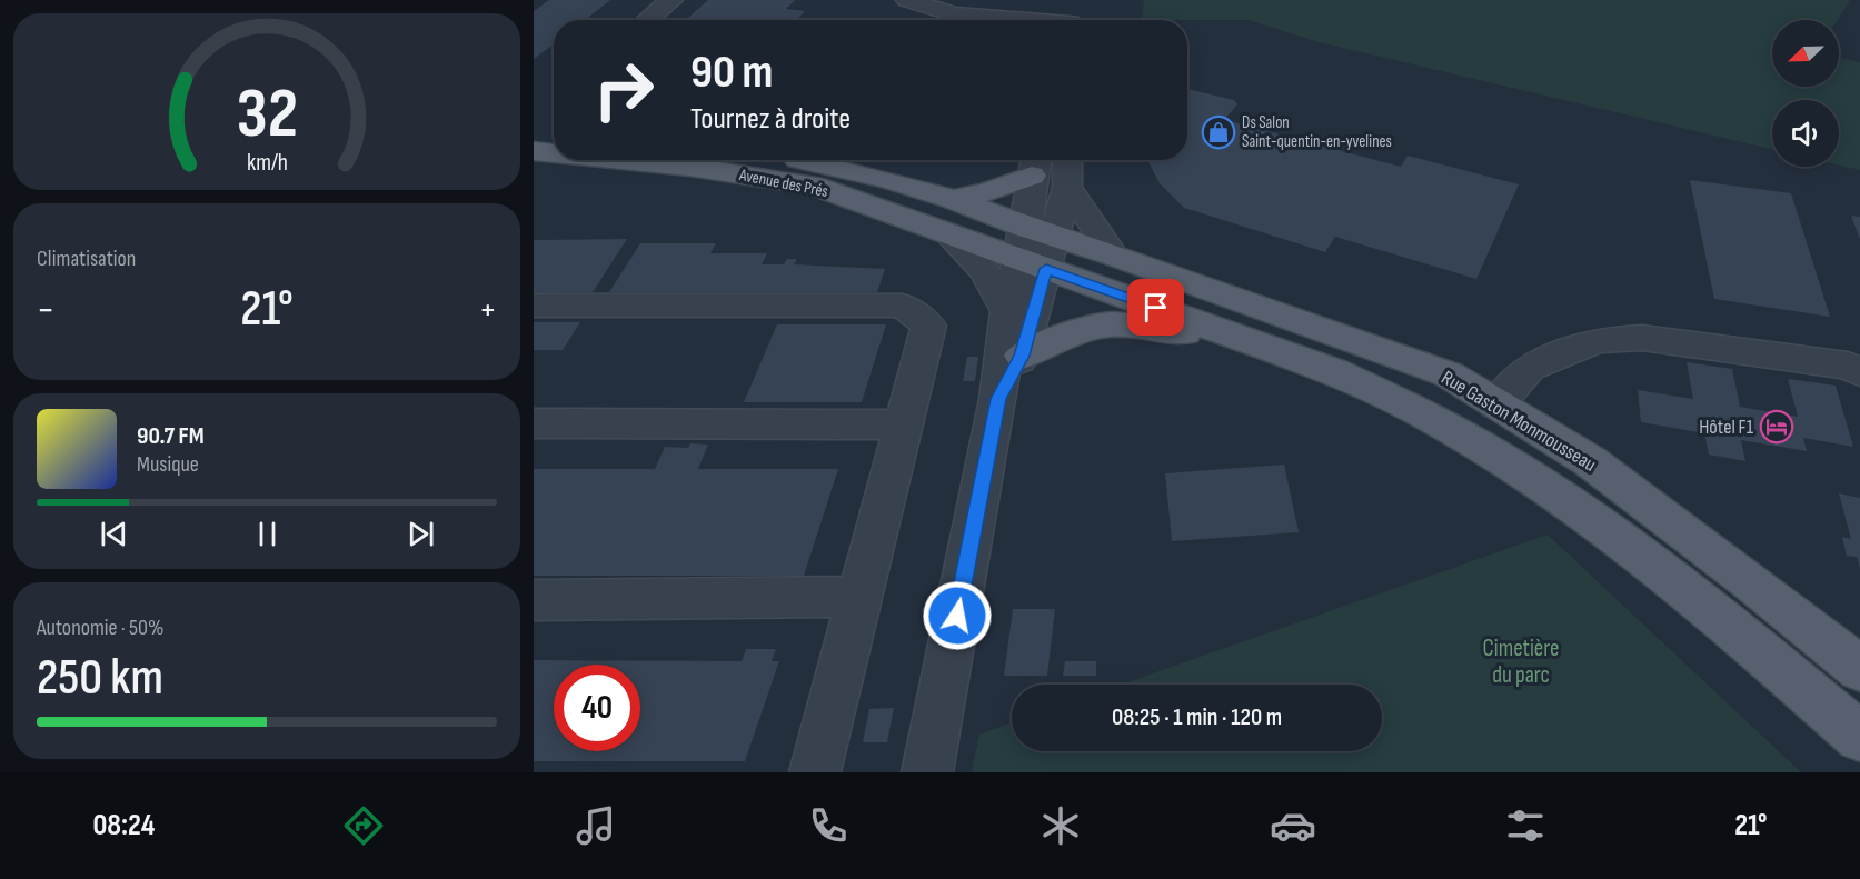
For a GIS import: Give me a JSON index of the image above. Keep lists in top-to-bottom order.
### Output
{
  "streets": {
    "main road": ["Avenue des Prés", "Rue Gaston Monmousseau"]
  },
  "crossings": [
    ["Avenue des Prés", "Rue Gaston Monmousseau"]
  ],
  "parks": ["Cimetière du parc"],
  "places": {
    "shop": ["Ds Salon Saint-quentin-en-yvelines"],
    "hotel": ["Hôtel F1"]
  },
  "north": "bottom left",
  "page": {
    "turn": ["90 m", "Tournez à droite"],
    "tile": [
      "Climatisation",
      ["Autonomie · 50%", "250 km"]
    ],
    "heat": ["−", "21°", "+"],
    "song": ["90.7 FM", "Musique"],
    "limit": "40",
    "trip": "08:25 · 1 min · 120 m",
    "tabs": ["08:24", "21°"],
    "gauge": ["32", "km/h"]
  }
}
